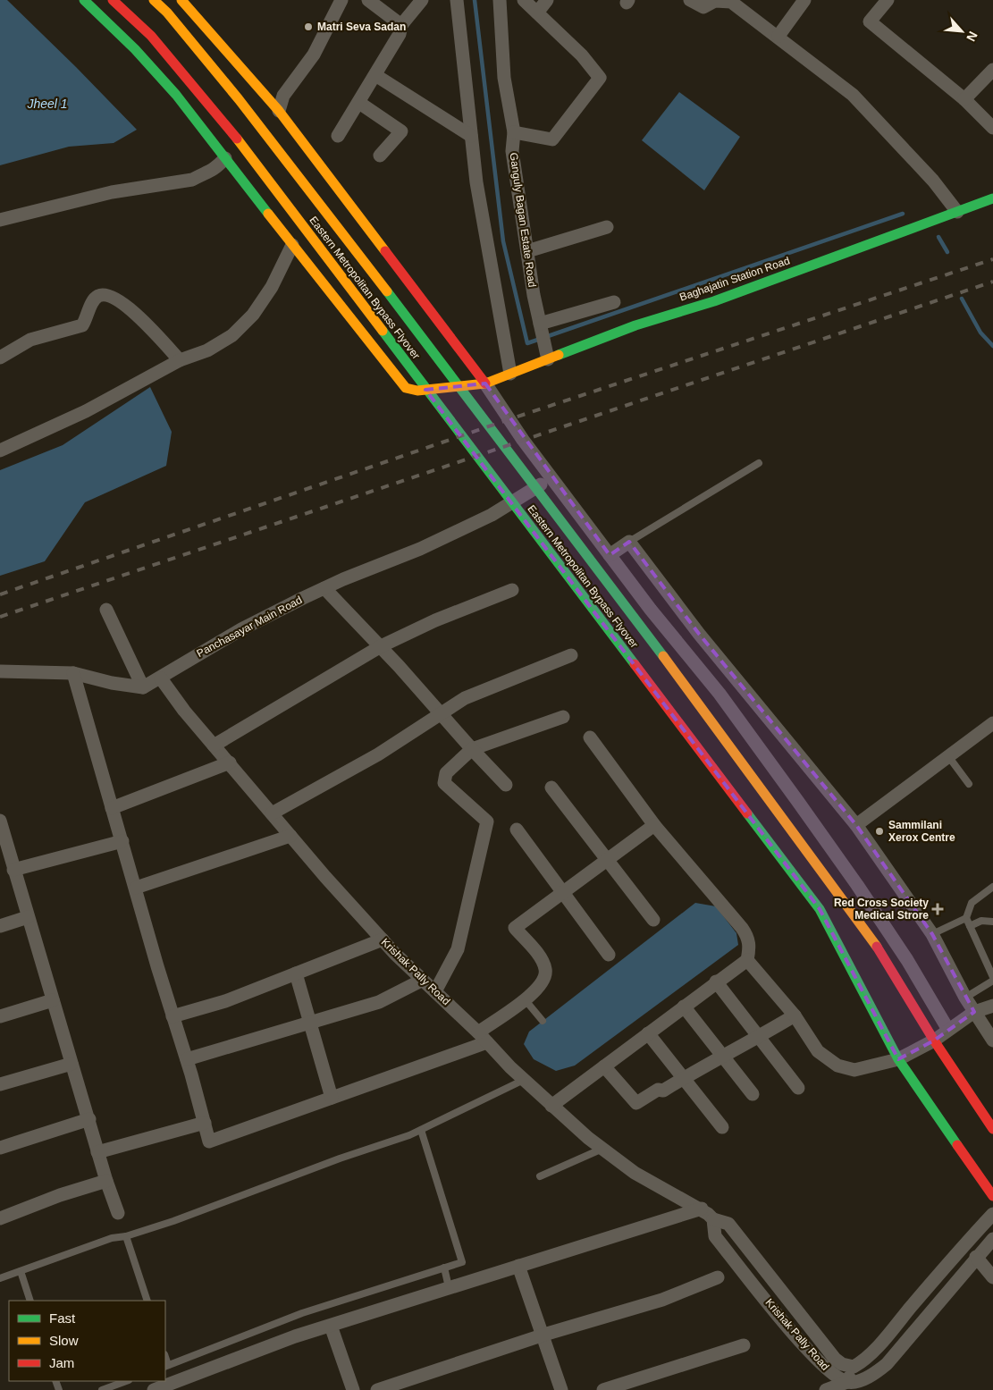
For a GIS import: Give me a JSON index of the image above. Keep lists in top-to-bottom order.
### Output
{
  "streets": {
    "main road": ["Baghajatin Station Road", "Eastern Metropolitan Bypass Flyover"],
    "street": ["Ganguly Bagan Estate Road", "Panchasayar Main Road", "Krishak Pally Road"]
  },
  "crossings": [
    ["Ganguly Bagan Estate Road", "Baghajatin Station Road"],
    ["Panchasayar Main Road", "Krishak Pally Road"]
  ],
  "water": ["Jheel 1"],
  "places": {
    "other": ["Matri Seva Sadan", "Sammilani Xerox Centre"],
    "health": ["Red Cross Society Medical Strore"]
  },
  "legend": ["Fast", "Slow", "Jam"],
  "north": "bottom right"
}
